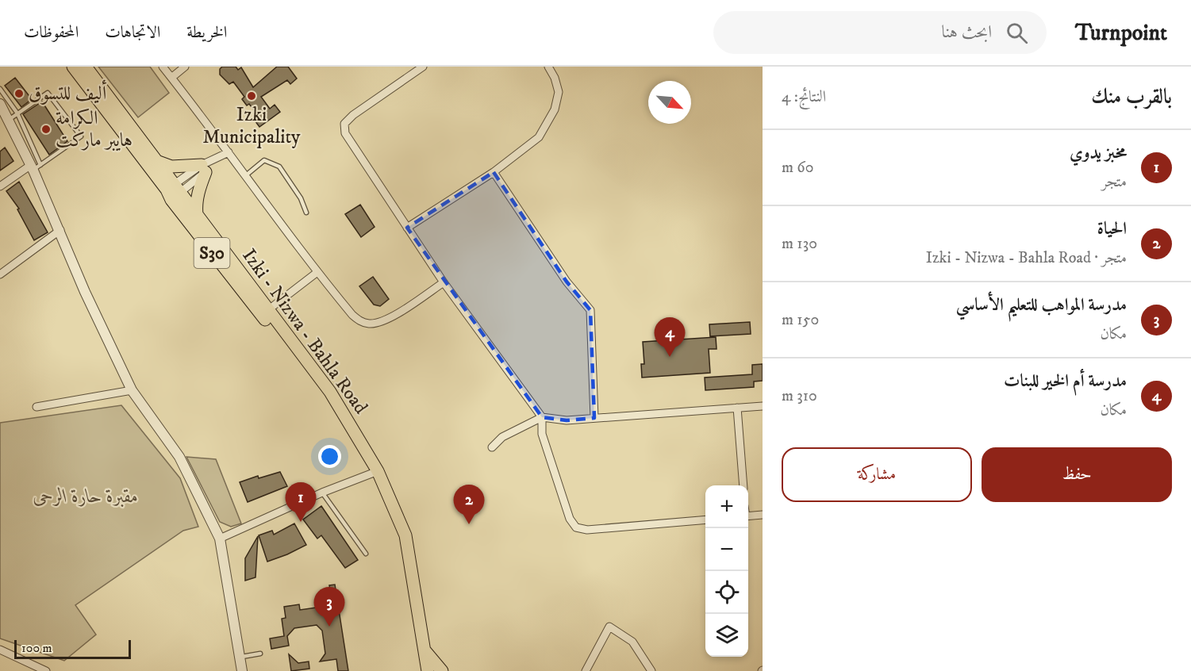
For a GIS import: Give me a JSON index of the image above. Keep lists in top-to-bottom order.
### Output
{
  "streets": {
    "main road": ["S30", "Izki - Nizwa - Bahla Road"]
  },
  "parks": ["مقبرة حارة الرحى"],
  "places": ["أليف للتسوق", "Izki Municipality", "الكرامة هايبر ماركت"],
  "scale_bar": "100 m",
  "north": "bottom right",
  "page": {
    "header": "Turnpoint",
    "search": "ابحث هنا",
    "nav": ["الخريطة", "الاتجاهات", "المحفوظات"],
    "heading": ["بالقرب منك", "النتائج: 4"],
    "list": [
      {
        "mark": "1",
        "name": "مخبز يدوي",
        "note": "متجر",
        "value": "60 m"
      },
      {
        "mark": "2",
        "name": "الحياة",
        "note": "متجر · Izki - Nizwa - Bahla Road",
        "value": "130 m"
      },
      {
        "mark": "3",
        "name": "مدرسة المواهب للتعليم الأساسي",
        "note": "مكان",
        "value": "150 m"
      },
      {
        "mark": "4",
        "name": "مدرسة أم الخير للبنات",
        "note": "مكان",
        "value": "310 m"
      }
    ],
    "pins": [
      "4",
      "1",
      "2",
      "3"
    ],
    "buttons": ["حفظ", "مشاركة"],
    "map_buttons": ["+", "−"],
    "scale": "100 m"
  }
}
